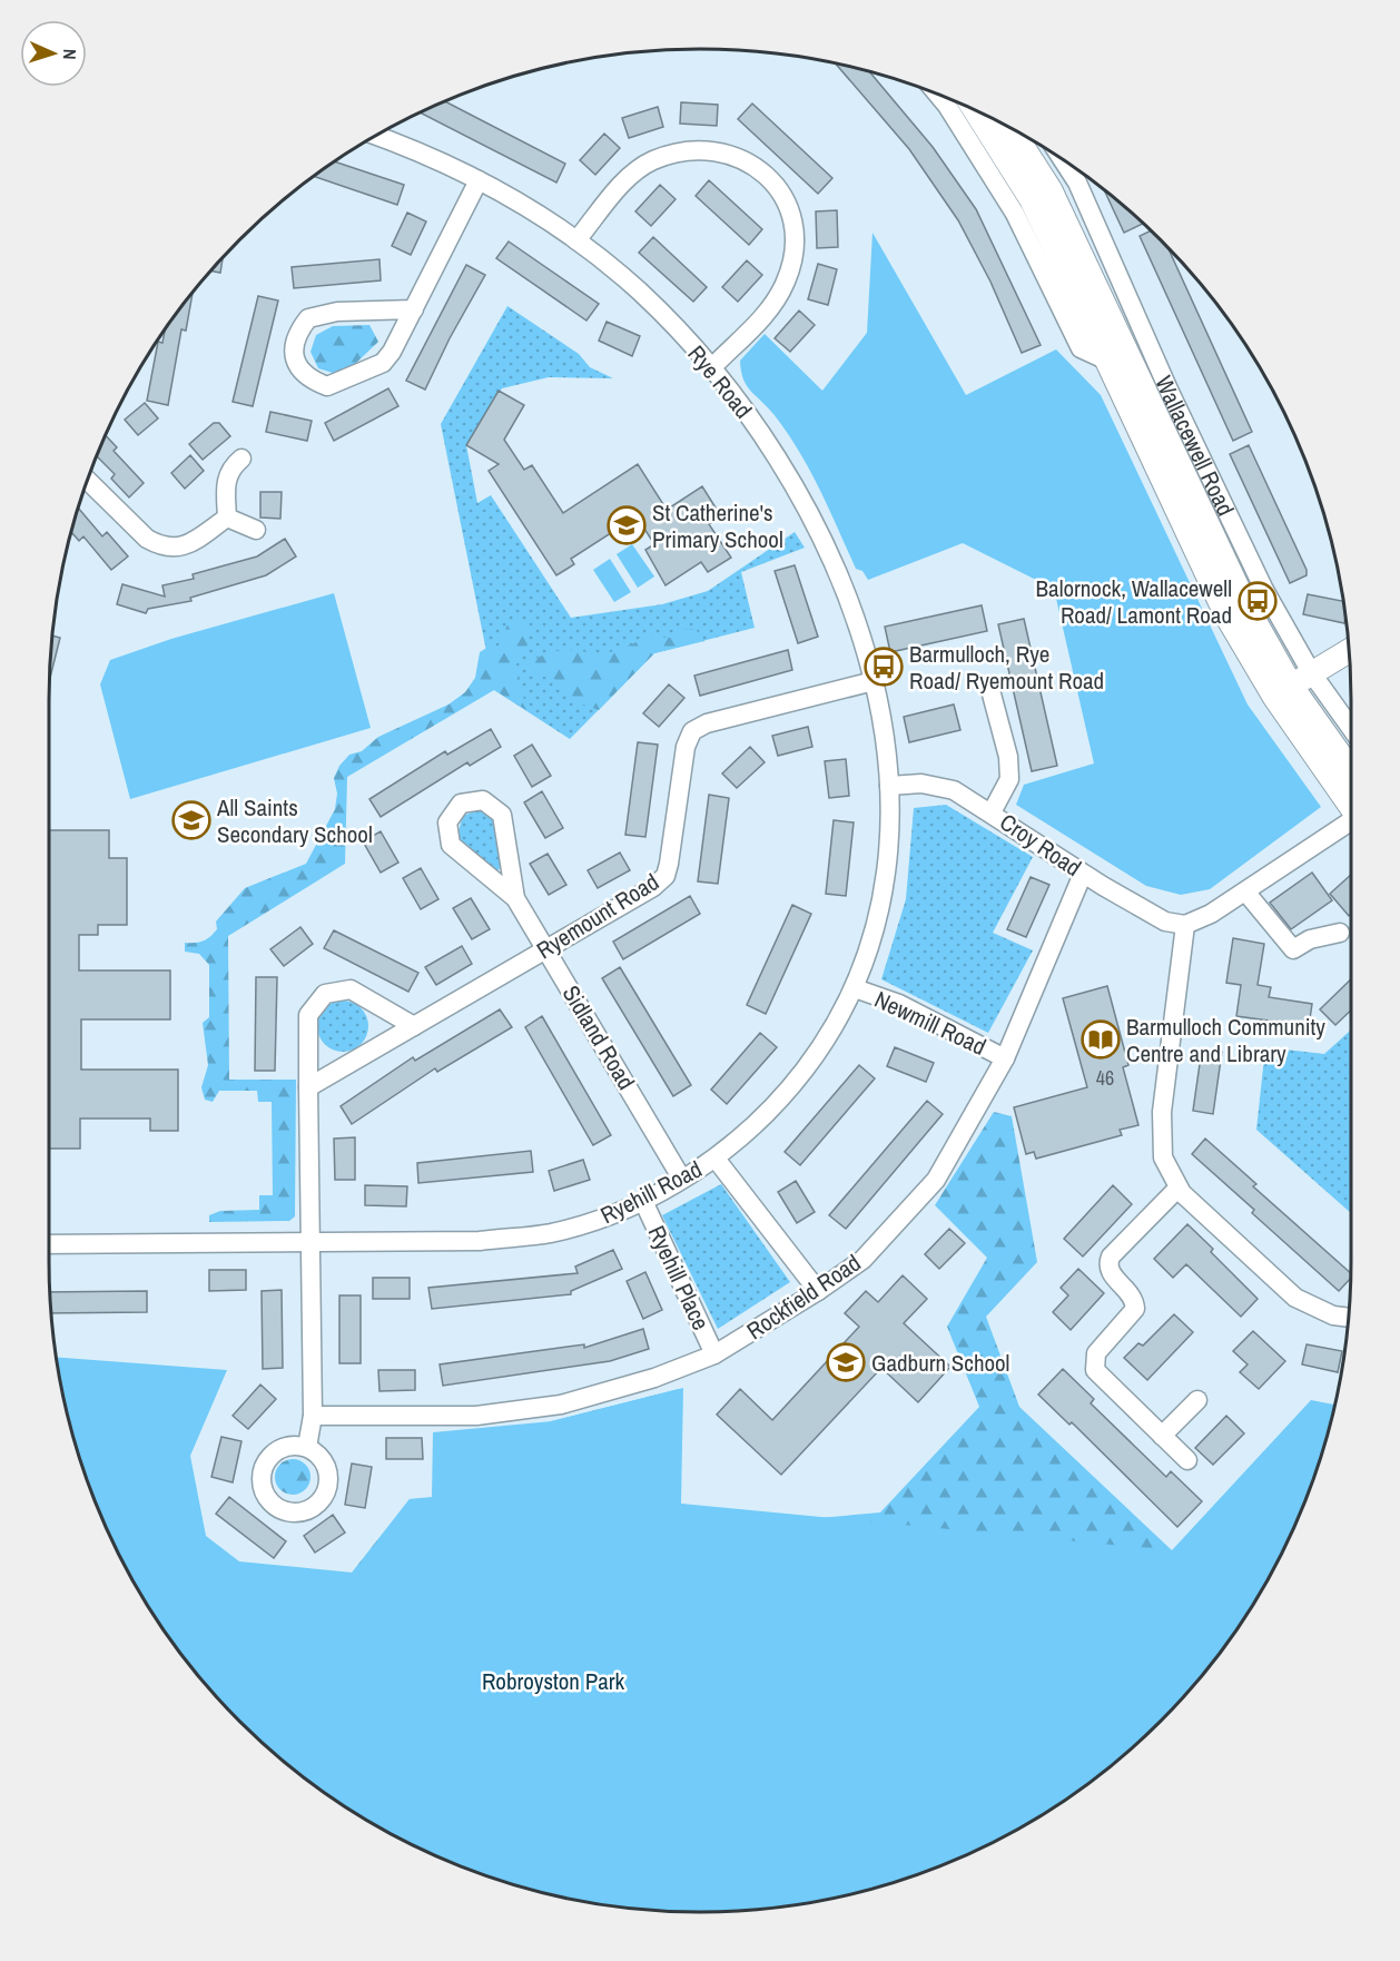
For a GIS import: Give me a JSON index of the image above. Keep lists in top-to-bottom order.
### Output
{
  "streets": {
    "street": [
      "Rye Road",
      "Wallacewell Road",
      "Croy Road",
      "Ryemount Road",
      "Newmill Road",
      "Sidland Road",
      "Ryehill Road",
      "Ryehill Place",
      "Rockfield Road"
    ]
  },
  "crossings": [
    ["Rye Road", "Croy Road"],
    ["Rye Road", "Ryemount Road"],
    ["Rye Road", "Ryehill Road"],
    ["Croy Road", "Ryehill Road"],
    ["Croy Road", "Rockfield Road"],
    ["Ryemount Road", "Sidland Road"],
    ["Newmill Road", "Ryehill Road"],
    ["Newmill Road", "Rockfield Road"],
    ["Sidland Road", "Ryehill Road"],
    ["Ryehill Road", "Ryehill Place"],
    ["Ryehill Place", "Rockfield Road"]
  ],
  "parks": ["Robroyston Park"],
  "places": {
    "school or university": ["St Catherine's Primary School", "All Saints Secondary School", "Gadburn School"],
    "bus stop": ["Balornock, Wallacewell Road/ Lamont Road", "Barmulloch, Rye Road/ Ryemount Road"],
    "library": ["Barmulloch Community Centre and Library"]
  },
  "house_numbers": ["46"],
  "north": "right"
}
